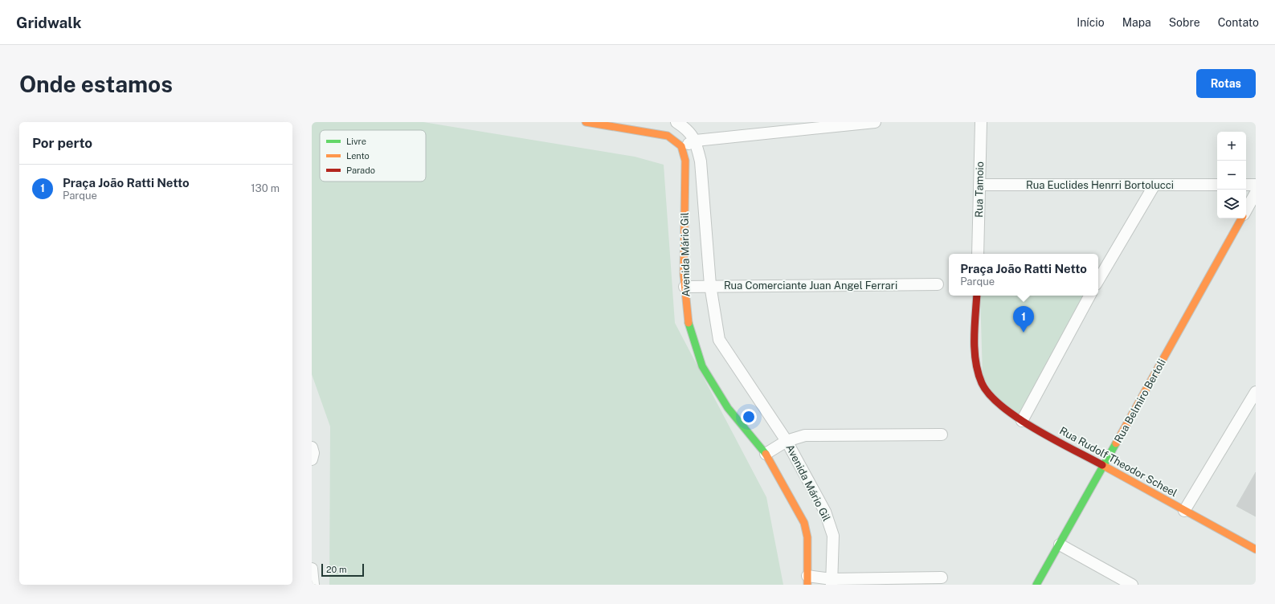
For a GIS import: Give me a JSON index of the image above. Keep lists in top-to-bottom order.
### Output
{
  "streets": {
    "street": [
      "Rua Euclides Henrri Bortolucci",
      "Rua Tamoio",
      "Avenida Mário Gil",
      "Rua Comerciante Juan Angel Ferrari",
      "Rua Belmiro Bertoli",
      "Rua Rudolf Theodor Scheel"
    ]
  },
  "crossings": [
    ["Rua Euclides Henrri Bortolucci", "Rua Tamoio"],
    ["Avenida Mário Gil", "Rua Comerciante Juan Angel Ferrari"],
    ["Rua Belmiro Bertoli", "Rua Rudolf Theodor Scheel"]
  ],
  "legend": ["Livre", "Lento", "Parado"],
  "scale_bar": "20 m",
  "page": {
    "header": "Gridwalk",
    "nav": [
      "Início",
      "Mapa",
      "Sobre",
      "Contato"
    ],
    "buttons": "Rotas",
    "title": "Onde estamos",
    "heading": "Por perto",
    "map_buttons": ["+", "−"],
    "list": [
      {
        "mark": "1",
        "name": "Praça João Ratti Netto",
        "note": "Parque",
        "value": "130 m"
      }
    ],
    "popup": ["Praça João Ratti Netto", "Parque"],
    "pins": "1",
    "scale": "20 m"
  }
}
